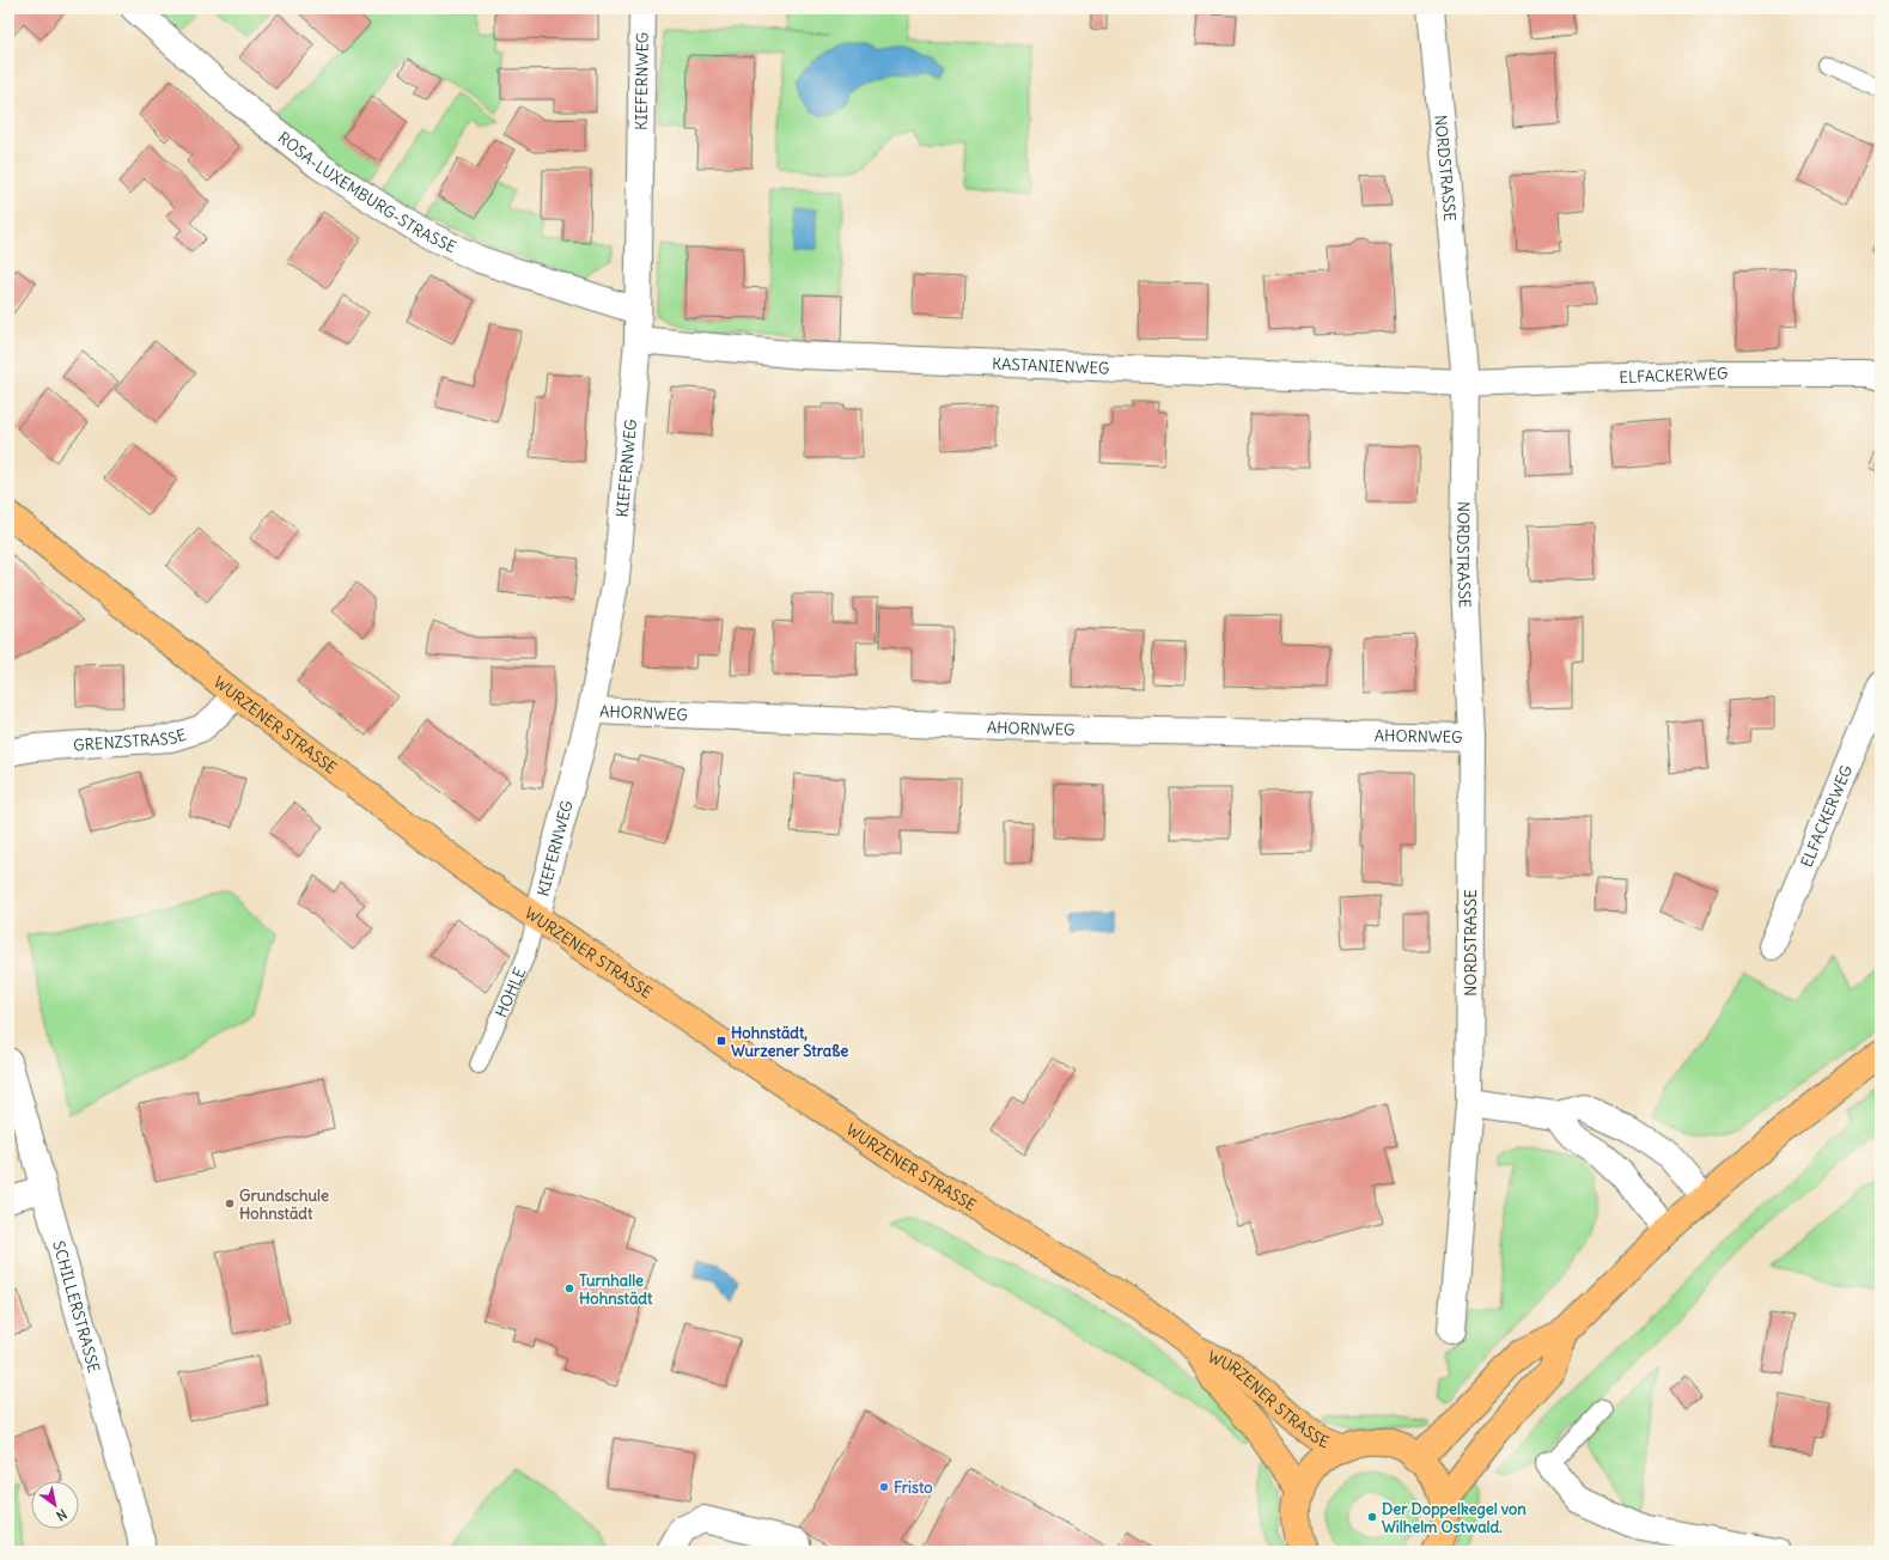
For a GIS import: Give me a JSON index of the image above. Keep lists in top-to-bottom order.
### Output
{
  "streets": {
    "main road": ["WURZENER STRASSE"],
    "street": [
      "KIEFERNWEG",
      "NORDSTRASSE",
      "ROSA-LUXEMBURG-STRASSE",
      "KASTANIENWEG",
      "ELFACKERWEG",
      "AHORNWEG",
      "GRENZSTRASSE",
      "SCHILLERSTRASSE"
    ],
    "lane": ["HOHLE"]
  },
  "crossings": [
    ["KIEFERNWEG", "ROSA-LUXEMBURG-STRASSE"],
    ["KIEFERNWEG", "KASTANIENWEG"],
    ["KIEFERNWEG", "AHORNWEG"],
    ["KIEFERNWEG", "WURZENER STRASSE"],
    ["KIEFERNWEG", "HOHLE"],
    ["NORDSTRASSE", "KASTANIENWEG"],
    ["NORDSTRASSE", "ELFACKERWEG"],
    ["NORDSTRASSE", "AHORNWEG"],
    ["KASTANIENWEG", "ELFACKERWEG"],
    ["WURZENER STRASSE", "GRENZSTRASSE"],
    ["WURZENER STRASSE", "HOHLE"]
  ],
  "places": {
    "transit": ["Hohnstädt, Wurzener Straße"],
    "other": [
      "Grundschule Hohnstädt",
      "Turnhalle Hohnstädt",
      "Fristo",
      "Der Doppelkegel von Wilhelm Ostwald."
    ]
  },
  "north": "bottom right"
}
